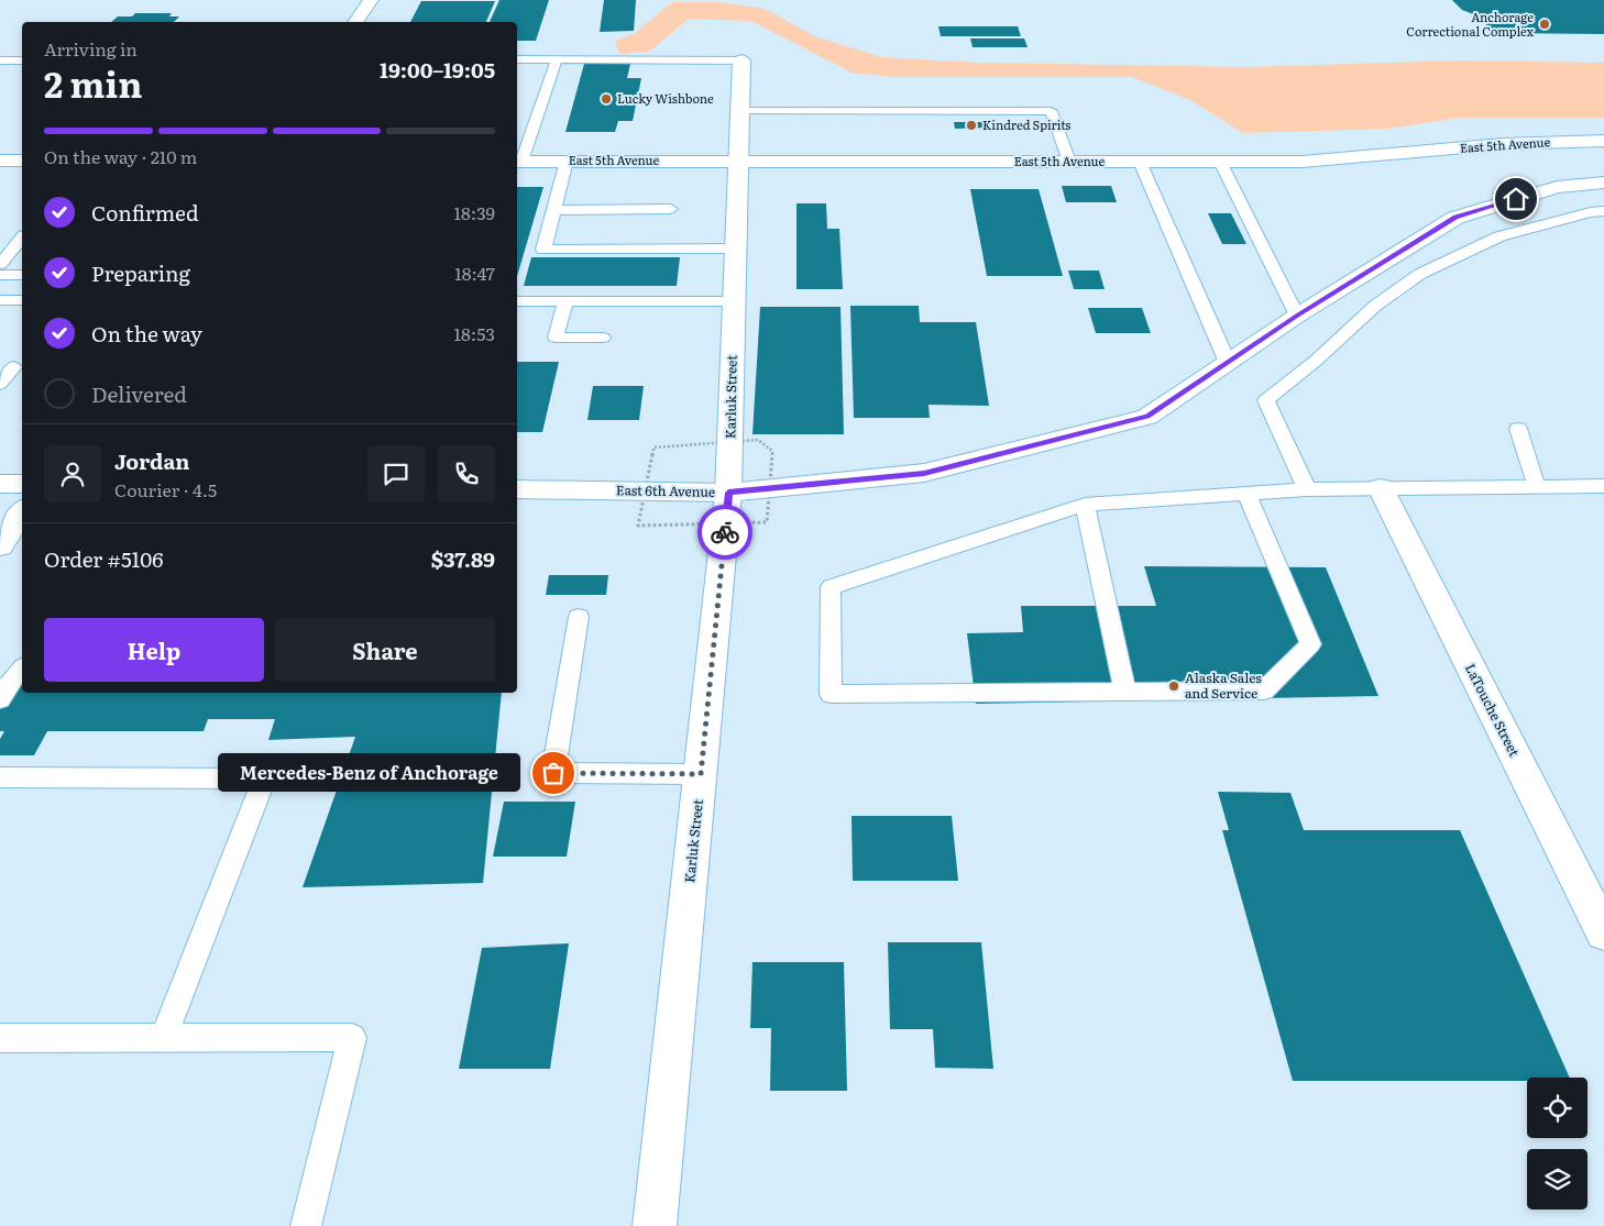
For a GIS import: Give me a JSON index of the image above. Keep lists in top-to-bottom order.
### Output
{
  "streets": {
    "main road": [
      "East 5th Avenue",
      "Karluk Street",
      "East 6th Avenue",
      "LaTouche Street"
    ]
  },
  "crossings": [
    ["East 5th Avenue", "Karluk Street"],
    ["Karluk Street", "East 6th Avenue"]
  ],
  "places": [
    "Anchorage Correctional Complex",
    "Lucky Wishbone",
    "Kindred Spirits",
    "Alaska Sales and Service",
    "Mercedes-Benz of Anchorage"
  ],
  "page": {
    "heading": ["2 min", "Arriving in", "19:00–19:05"],
    "panel": [
      "Jordan",
      "Courier · 4.5",
      "Order #5106",
      "$37.89"
    ],
    "bar": "On the way · 210 m",
    "list": [
      ["Confirmed", "18:39"],
      ["Preparing", "18:47"],
      ["On the way", "18:53"],
      "Delivered"
    ],
    "buttons": ["Help", "Share"],
    "bubble": "Mercedes-Benz of Anchorage"
  }
}
